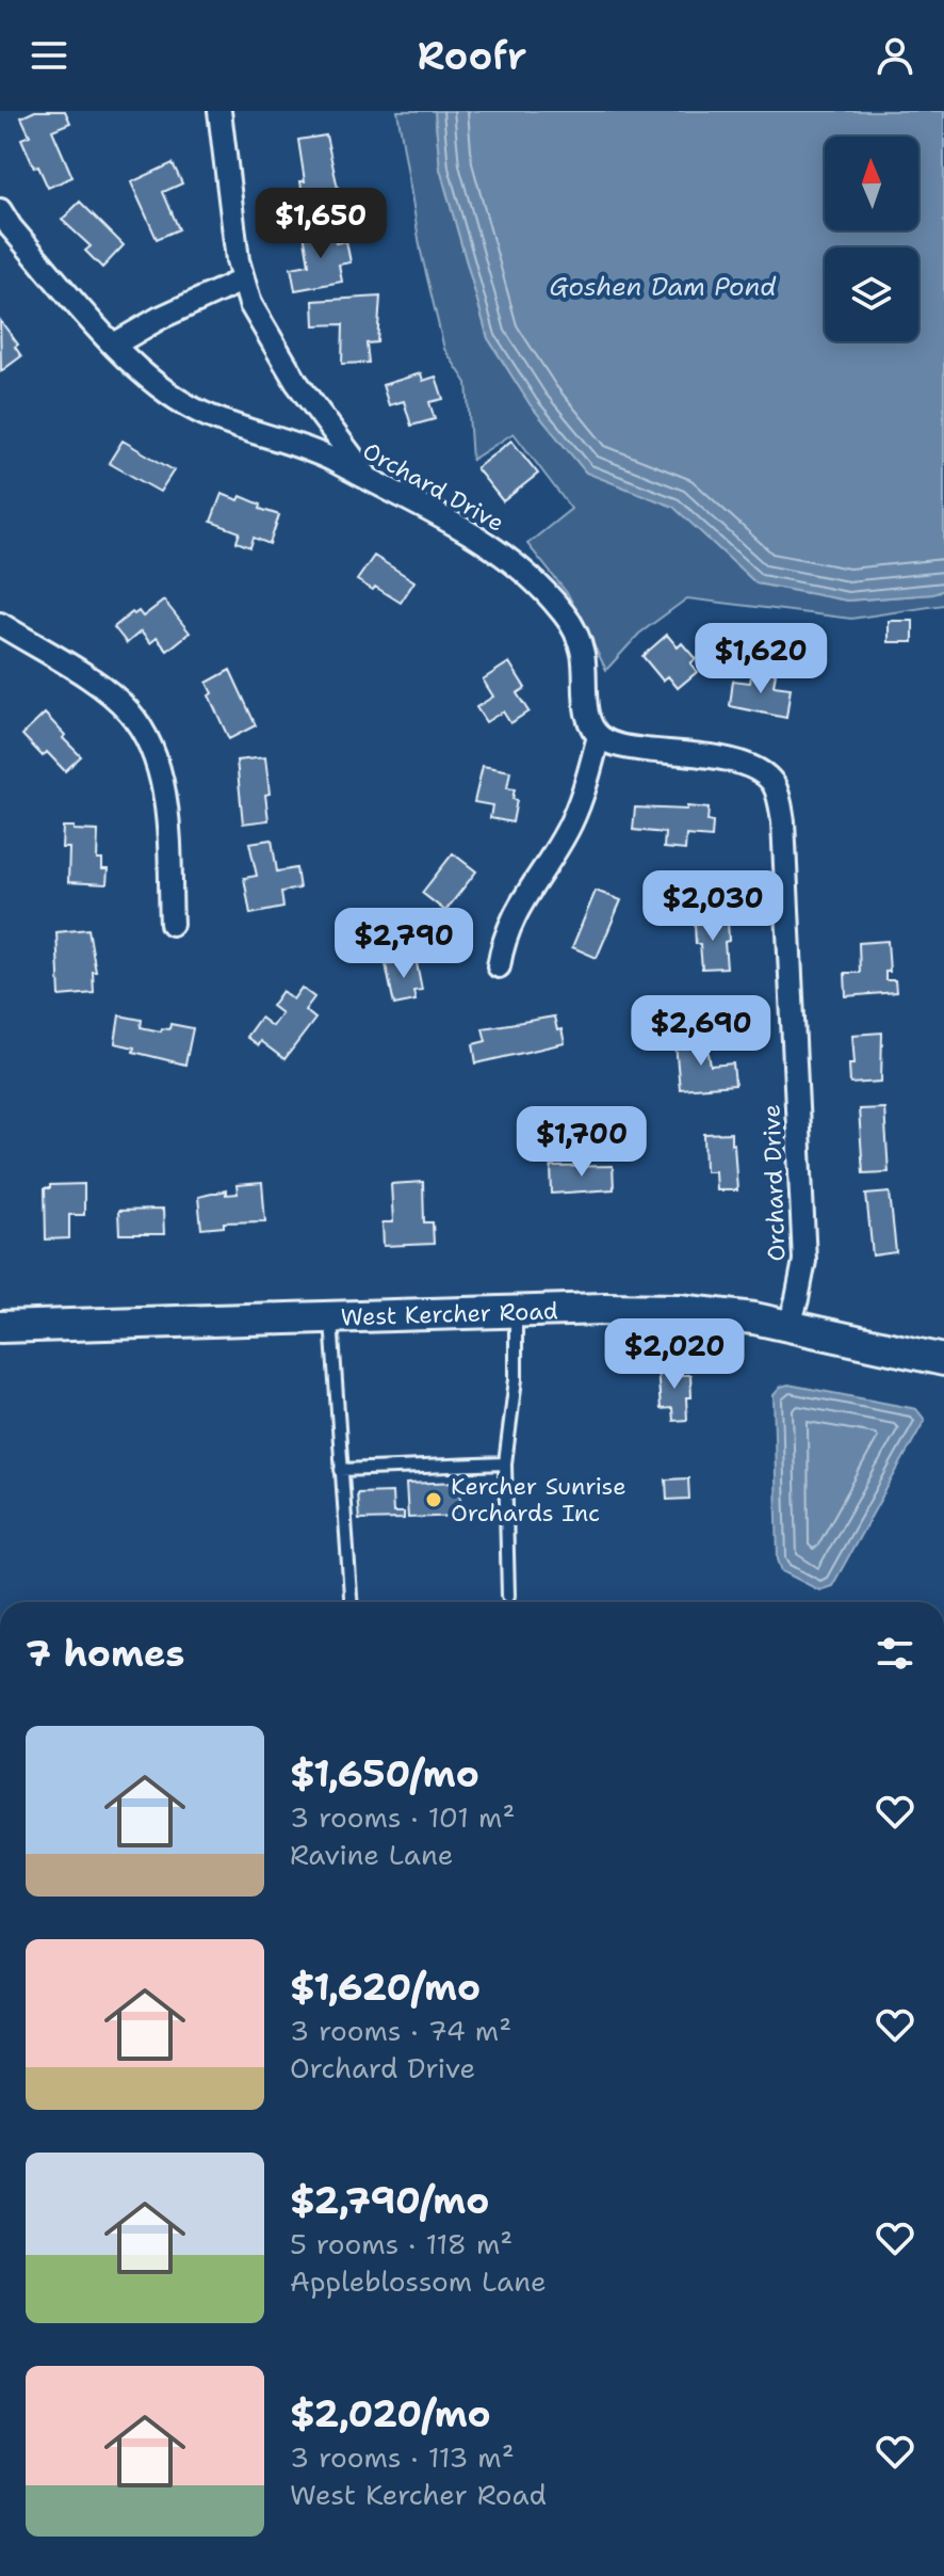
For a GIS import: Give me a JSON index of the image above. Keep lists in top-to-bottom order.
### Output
{
  "streets": {
    "main road": ["West Kercher Road"],
    "street": ["Orchard Drive"]
  },
  "crossings": [
    ["Orchard Drive", "West Kercher Road"]
  ],
  "water": ["Goshen Dam Pond"],
  "places": ["Kercher Sunrise Orchards Inc"],
  "north": "top",
  "page": {
    "header": "Roofr",
    "price": [
      "$1,650",
      "$1,620",
      "$2,030",
      "$2,790",
      "$2,690",
      "$1,700",
      "$2,020"
    ],
    "heading": "7 homes",
    "list": [
      {
        "name": "$1,650/mo",
        "note": "3 rooms · 101 m² · Ravine Lane"
      },
      {
        "name": "$1,620/mo",
        "note": "3 rooms · 74 m² · Orchard Drive"
      },
      {
        "name": "$2,790/mo",
        "note": "5 rooms · 118 m² · Appleblossom Lane"
      },
      {
        "name": "$2,020/mo",
        "note": "3 rooms · 113 m² · West Kercher Road"
      }
    ]
  }
}
